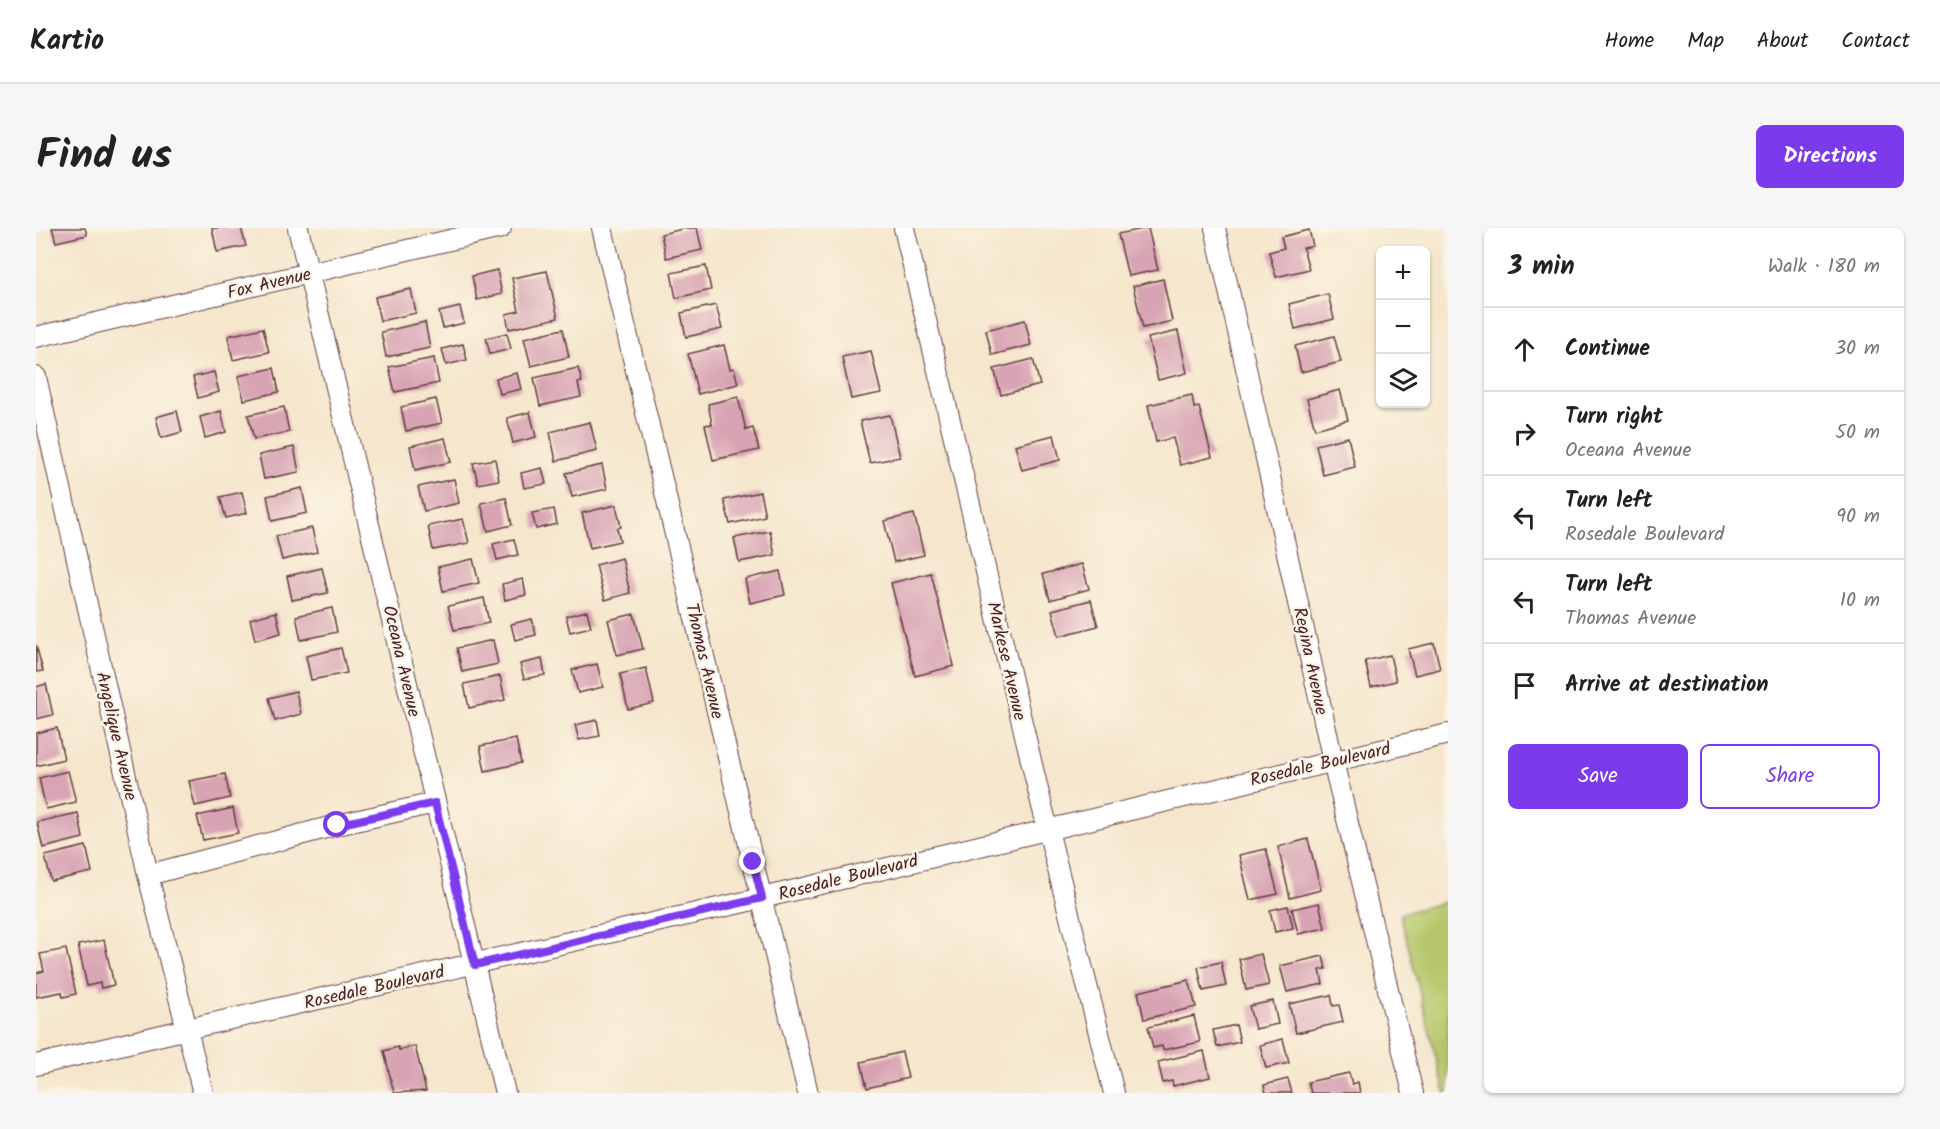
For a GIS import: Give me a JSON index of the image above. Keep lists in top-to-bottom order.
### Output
{
  "streets": {
    "street": [
      "Fox Avenue",
      "Oceana Avenue",
      "Thomas Avenue",
      "Markese Avenue",
      "Regina Avenue",
      "Angelique Avenue",
      "Rosedale Boulevard"
    ]
  },
  "crossings": [
    ["Fox Avenue", "Oceana Avenue"],
    ["Oceana Avenue", "Rosedale Boulevard"],
    ["Thomas Avenue", "Rosedale Boulevard"],
    ["Markese Avenue", "Rosedale Boulevard"],
    ["Regina Avenue", "Rosedale Boulevard"],
    ["Angelique Avenue", "Rosedale Boulevard"]
  ],
  "page": {
    "header": "Kartio",
    "nav": [
      "Home",
      "Map",
      "About",
      "Contact"
    ],
    "title": "Find us",
    "buttons": [
      "Directions",
      ["Save", "Share"]
    ],
    "heading": ["3 min", "Walk · 180 m"],
    "map_buttons": ["+", "−"],
    "list": [
      ["Continue", "30 m"],
      ["Turn right", "Oceana Avenue", "50 m"],
      ["Turn left", "Rosedale Boulevard", "90 m"],
      ["Turn left", "Thomas Avenue", "10 m"],
      "Arrive at destination"
    ]
  }
}
